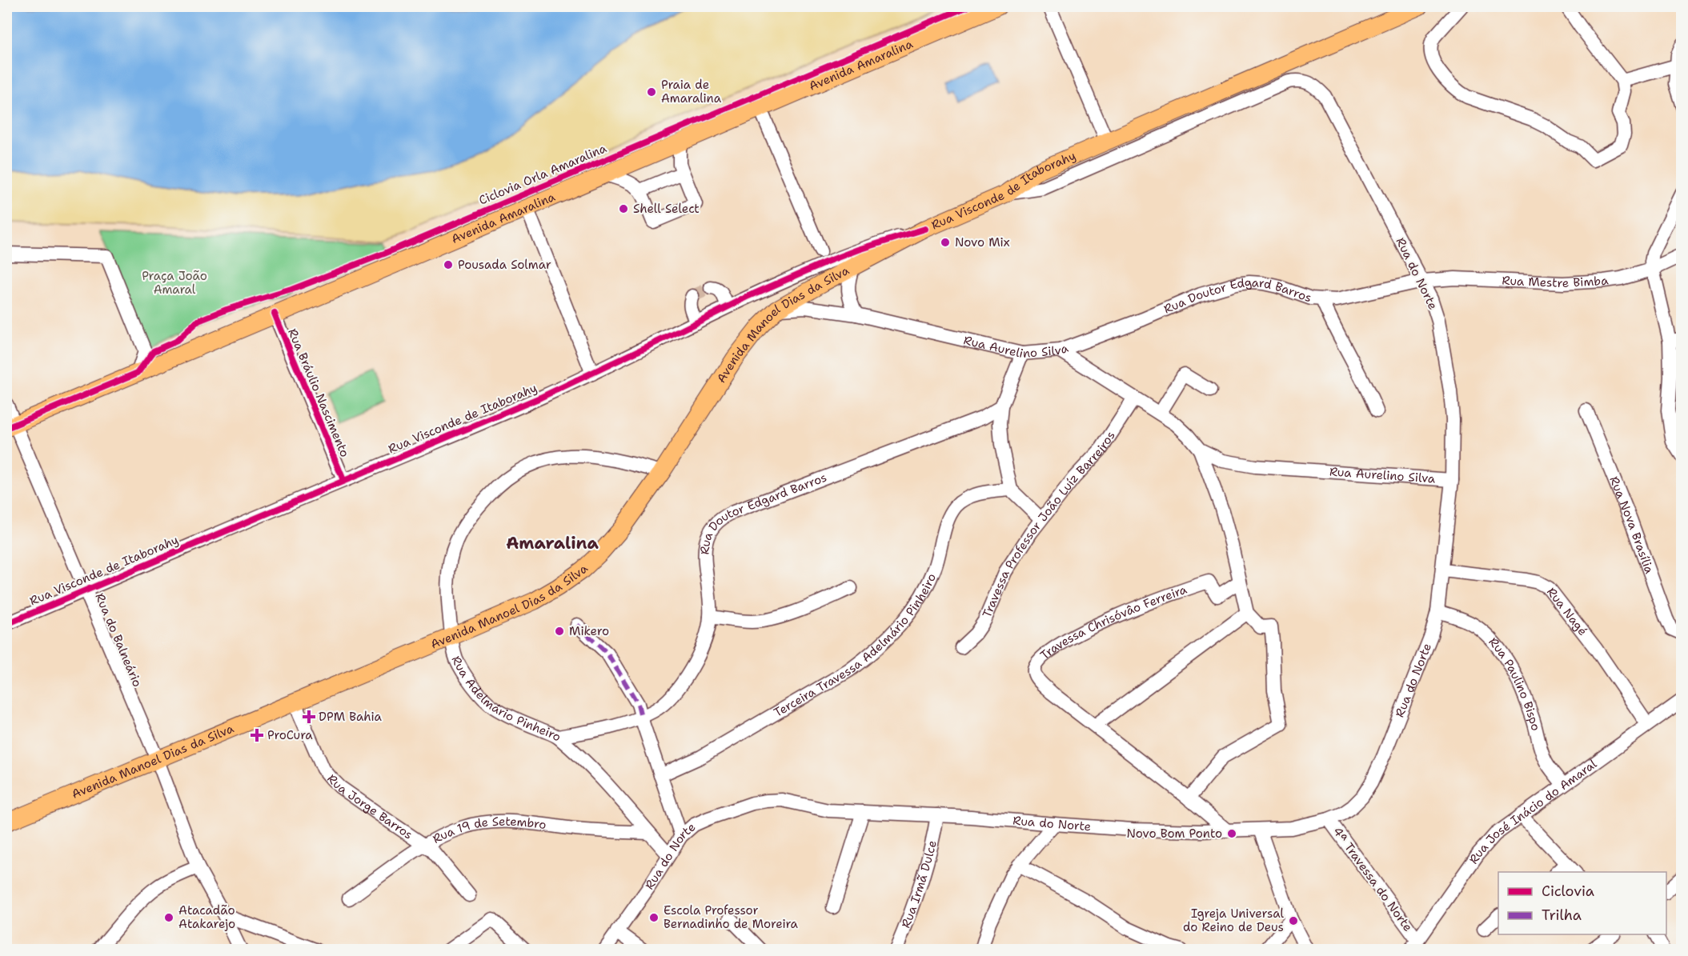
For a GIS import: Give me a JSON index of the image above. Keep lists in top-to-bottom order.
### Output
{
  "streets": {
    "main road": ["Avenida Amaralina", "Rua Visconde de Itaborahy", "Avenida Manoel Dias da Silva"],
    "street": [
      "Rua do Norte",
      "Rua Mestre Bimba",
      "Rua Doutor Edgard Barros",
      "Rua Aurelino Silva",
      "Rua Bráulio Nascimento",
      "Travessa Professor João Luíz Barreiros",
      "Rua Nova Brasília",
      "Rua Nagé",
      "Travessa Chrisóvâo Ferreira",
      "Rua do Balneário",
      "Terceira Travessa Adelmário Pinheiro",
      "Rua Paulino Bispo",
      "Rua Adelmário Pinheiro",
      "Rua Jorge Barros",
      "Rua José Inácio do Amaral",
      "Rua 19 de Setembro",
      "4ª Travessa do Norte",
      "Rua Irmã Dulce"
    ],
    "cycle path": ["Ciclovia Orla Amaralina"]
  },
  "crossings": [
    ["Avenida Amaralina", "Rua Bráulio Nascimento"],
    ["Avenida Amaralina", "Rua do Balneário"],
    ["Rua Visconde de Itaborahy", "Rua do Norte"],
    ["Rua Visconde de Itaborahy", "Avenida Manoel Dias da Silva"],
    ["Rua Visconde de Itaborahy", "Rua Bráulio Nascimento"],
    ["Rua Visconde de Itaborahy", "Rua do Balneário"],
    ["Rua do Norte", "Rua Mestre Bimba"],
    ["Rua do Norte", "Rua Doutor Edgard Barros"],
    ["Rua do Norte", "Rua Aurelino Silva"],
    ["Rua do Norte", "Rua Nagé"],
    ["Rua do Norte", "Travessa Chrisóvâo Ferreira"],
    ["Rua do Norte", "Rua Paulino Bispo"],
    ["Rua do Norte", "Rua Adelmário Pinheiro"],
    ["Rua do Norte", "4ª Travessa do Norte"],
    ["Rua do Norte", "Rua Irmã Dulce"],
    ["Rua Mestre Bimba", "Rua Doutor Edgard Barros"],
    ["Rua Doutor Edgard Barros", "Rua Aurelino Silva"],
    ["Rua Doutor Edgard Barros", "Rua Adelmário Pinheiro"],
    ["Avenida Manoel Dias da Silva", "Rua Aurelino Silva"],
    ["Avenida Manoel Dias da Silva", "Rua do Balneário"],
    ["Avenida Manoel Dias da Silva", "Rua Adelmário Pinheiro"],
    ["Avenida Manoel Dias da Silva", "Rua Jorge Barros"],
    ["Rua Aurelino Silva", "Travessa Professor João Luíz Barreiros"],
    ["Rua Aurelino Silva", "Travessa Chrisóvâo Ferreira"],
    ["Rua Nagé", "Rua José Inácio do Amaral"],
    ["Rua Paulino Bispo", "Rua José Inácio do Amaral"],
    ["Rua Adelmário Pinheiro", "Rua 19 de Setembro"],
    ["Rua Jorge Barros", "Rua 19 de Setembro"],
    ["Rua José Inácio do Amaral", "4ª Travessa do Norte"]
  ],
  "districts": ["Amaralina"],
  "parks": ["Praça João Amaral"],
  "places": {
    "other": [
      "Praia de Amaralina",
      "Shell Select",
      "Novo Mix",
      "Pousada Solmar",
      "Mikero",
      "Novo Bom Ponto",
      "Atacadão Atakarejo",
      "Escola Professor Bernadinho de Moreira",
      "Igreja Universal do Reino de Deus"
    ],
    "health": ["DPM Bahia", "ProCura"]
  },
  "legend": ["Ciclovia", "Trilha"]
}
